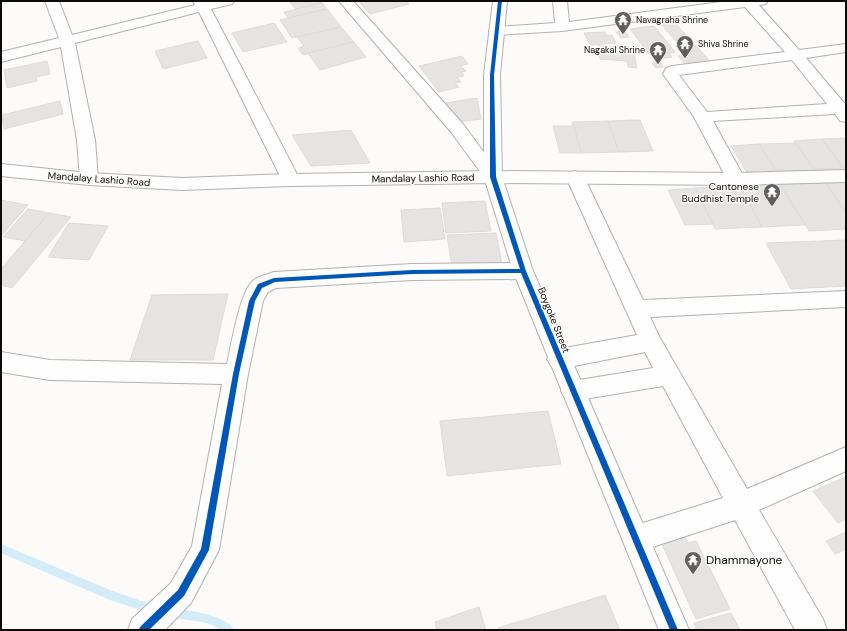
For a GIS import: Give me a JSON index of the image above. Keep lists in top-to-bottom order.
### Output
{
  "streets": {
    "main road": ["Mandalay Lashio Road", "Boygoke Street"]
  },
  "crossings": [
    ["Mandalay Lashio Road", "Boygoke Street"]
  ],
  "places": {
    "temple": [
      "Navagraha Shrine",
      "Shiva Shrine",
      "Nagakal Shrine",
      "Cantonese Buddhist Temple",
      "Dhammayone"
    ]
  }
}
